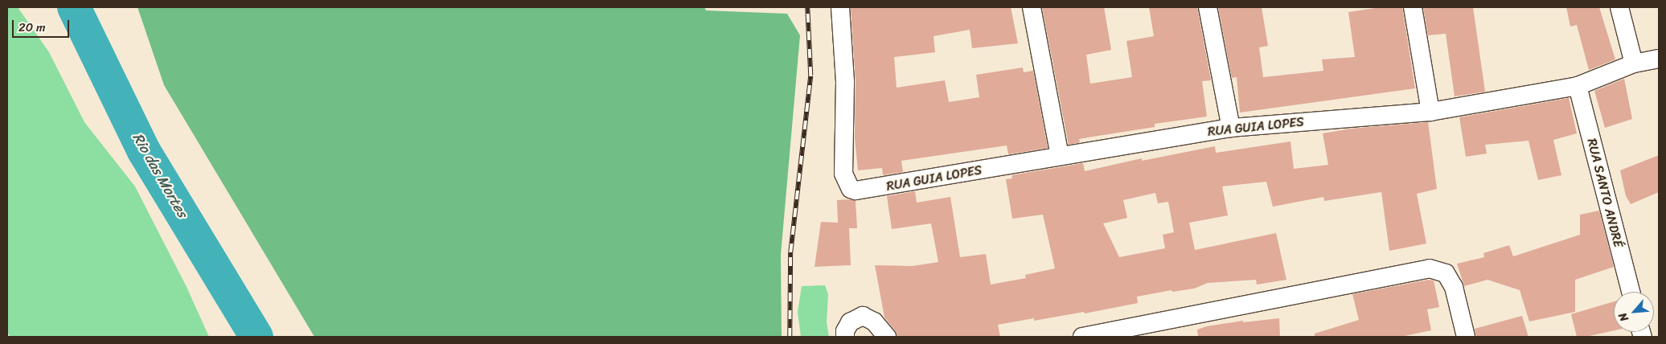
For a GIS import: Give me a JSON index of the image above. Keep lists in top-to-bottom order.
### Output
{
  "streets": {
    "street": ["RUA GUIA LOPES", "RUA SANTO ANDRÉ"]
  },
  "crossings": [
    ["RUA GUIA LOPES", "RUA SANTO ANDRÉ"]
  ],
  "water": ["Rio das Mortes"],
  "scale_bar": "20 m",
  "north": "bottom left"
}
